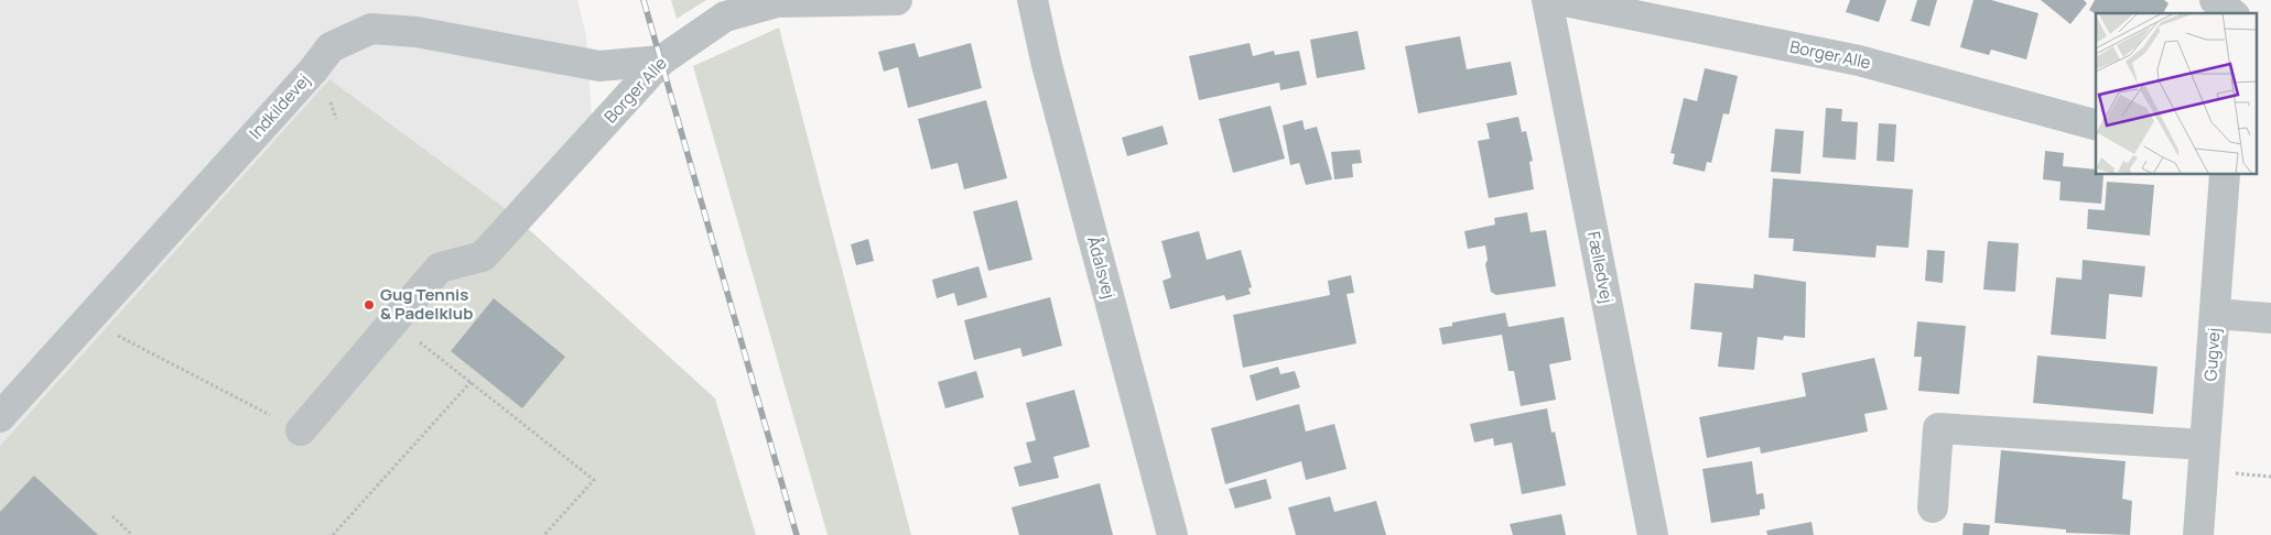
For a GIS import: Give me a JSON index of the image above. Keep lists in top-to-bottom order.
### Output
{
  "streets": {
    "street": [
      "Borger Alle",
      "Indkildevej",
      "Ådalsvej",
      "Fælledvej",
      "Gugvej"
    ]
  },
  "crossings": [
    ["Borger Alle", "Indkildevej"]
  ],
  "places": ["Gug Tennis & Padelklub"]
}
